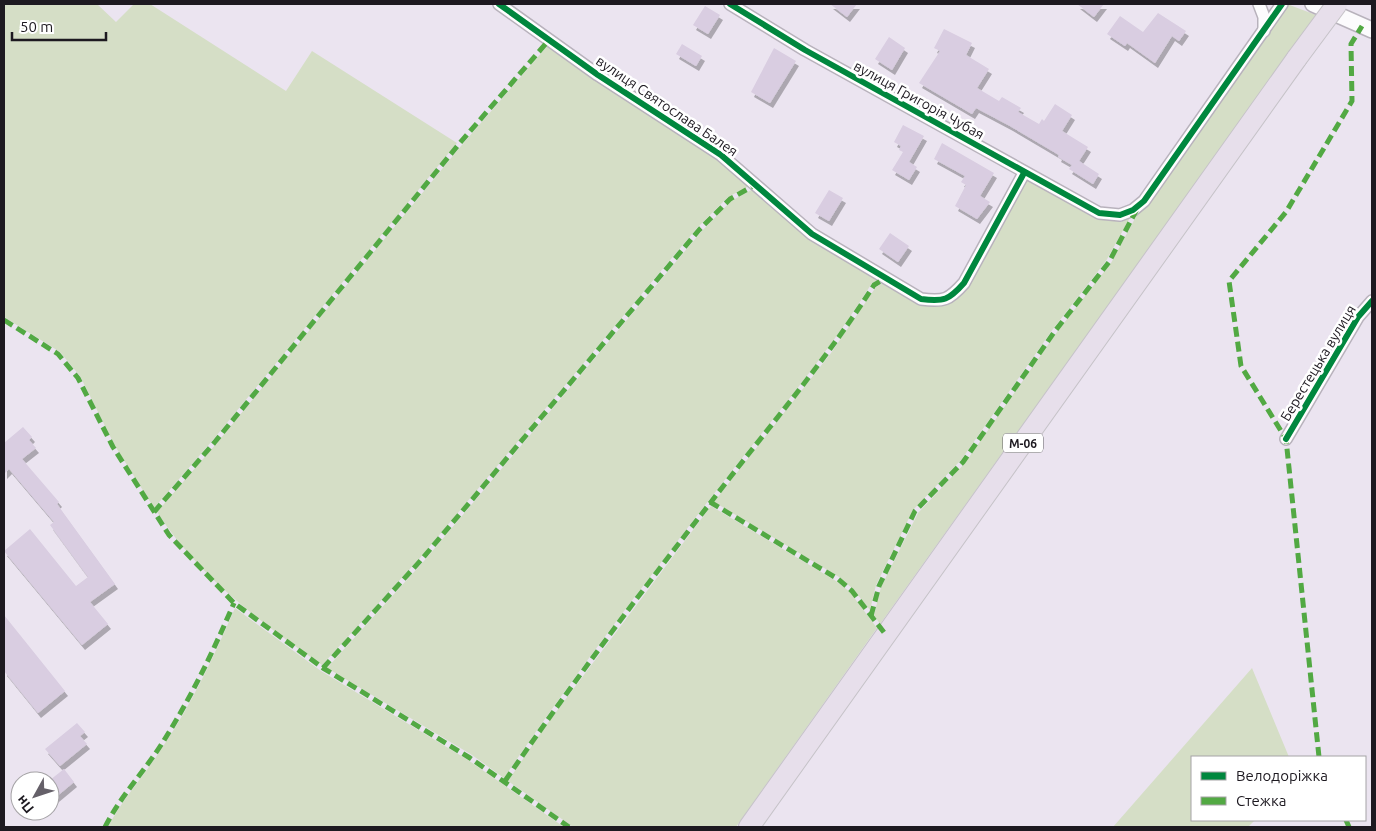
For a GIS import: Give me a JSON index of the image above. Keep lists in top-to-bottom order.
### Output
{
  "streets": {
    "highway": ["М-06"],
    "street": ["вулиця Григорія Чубая", "вулиця Святослава Балея", "Берестецька вулиця"]
  },
  "crossings": [
    ["вулиця Григорія Чубая", "вулиця Святослава Балея"]
  ],
  "legend": ["Велодоріжка", "Стежка"],
  "scale_bar": "50 m",
  "north": "bottom left"
}
